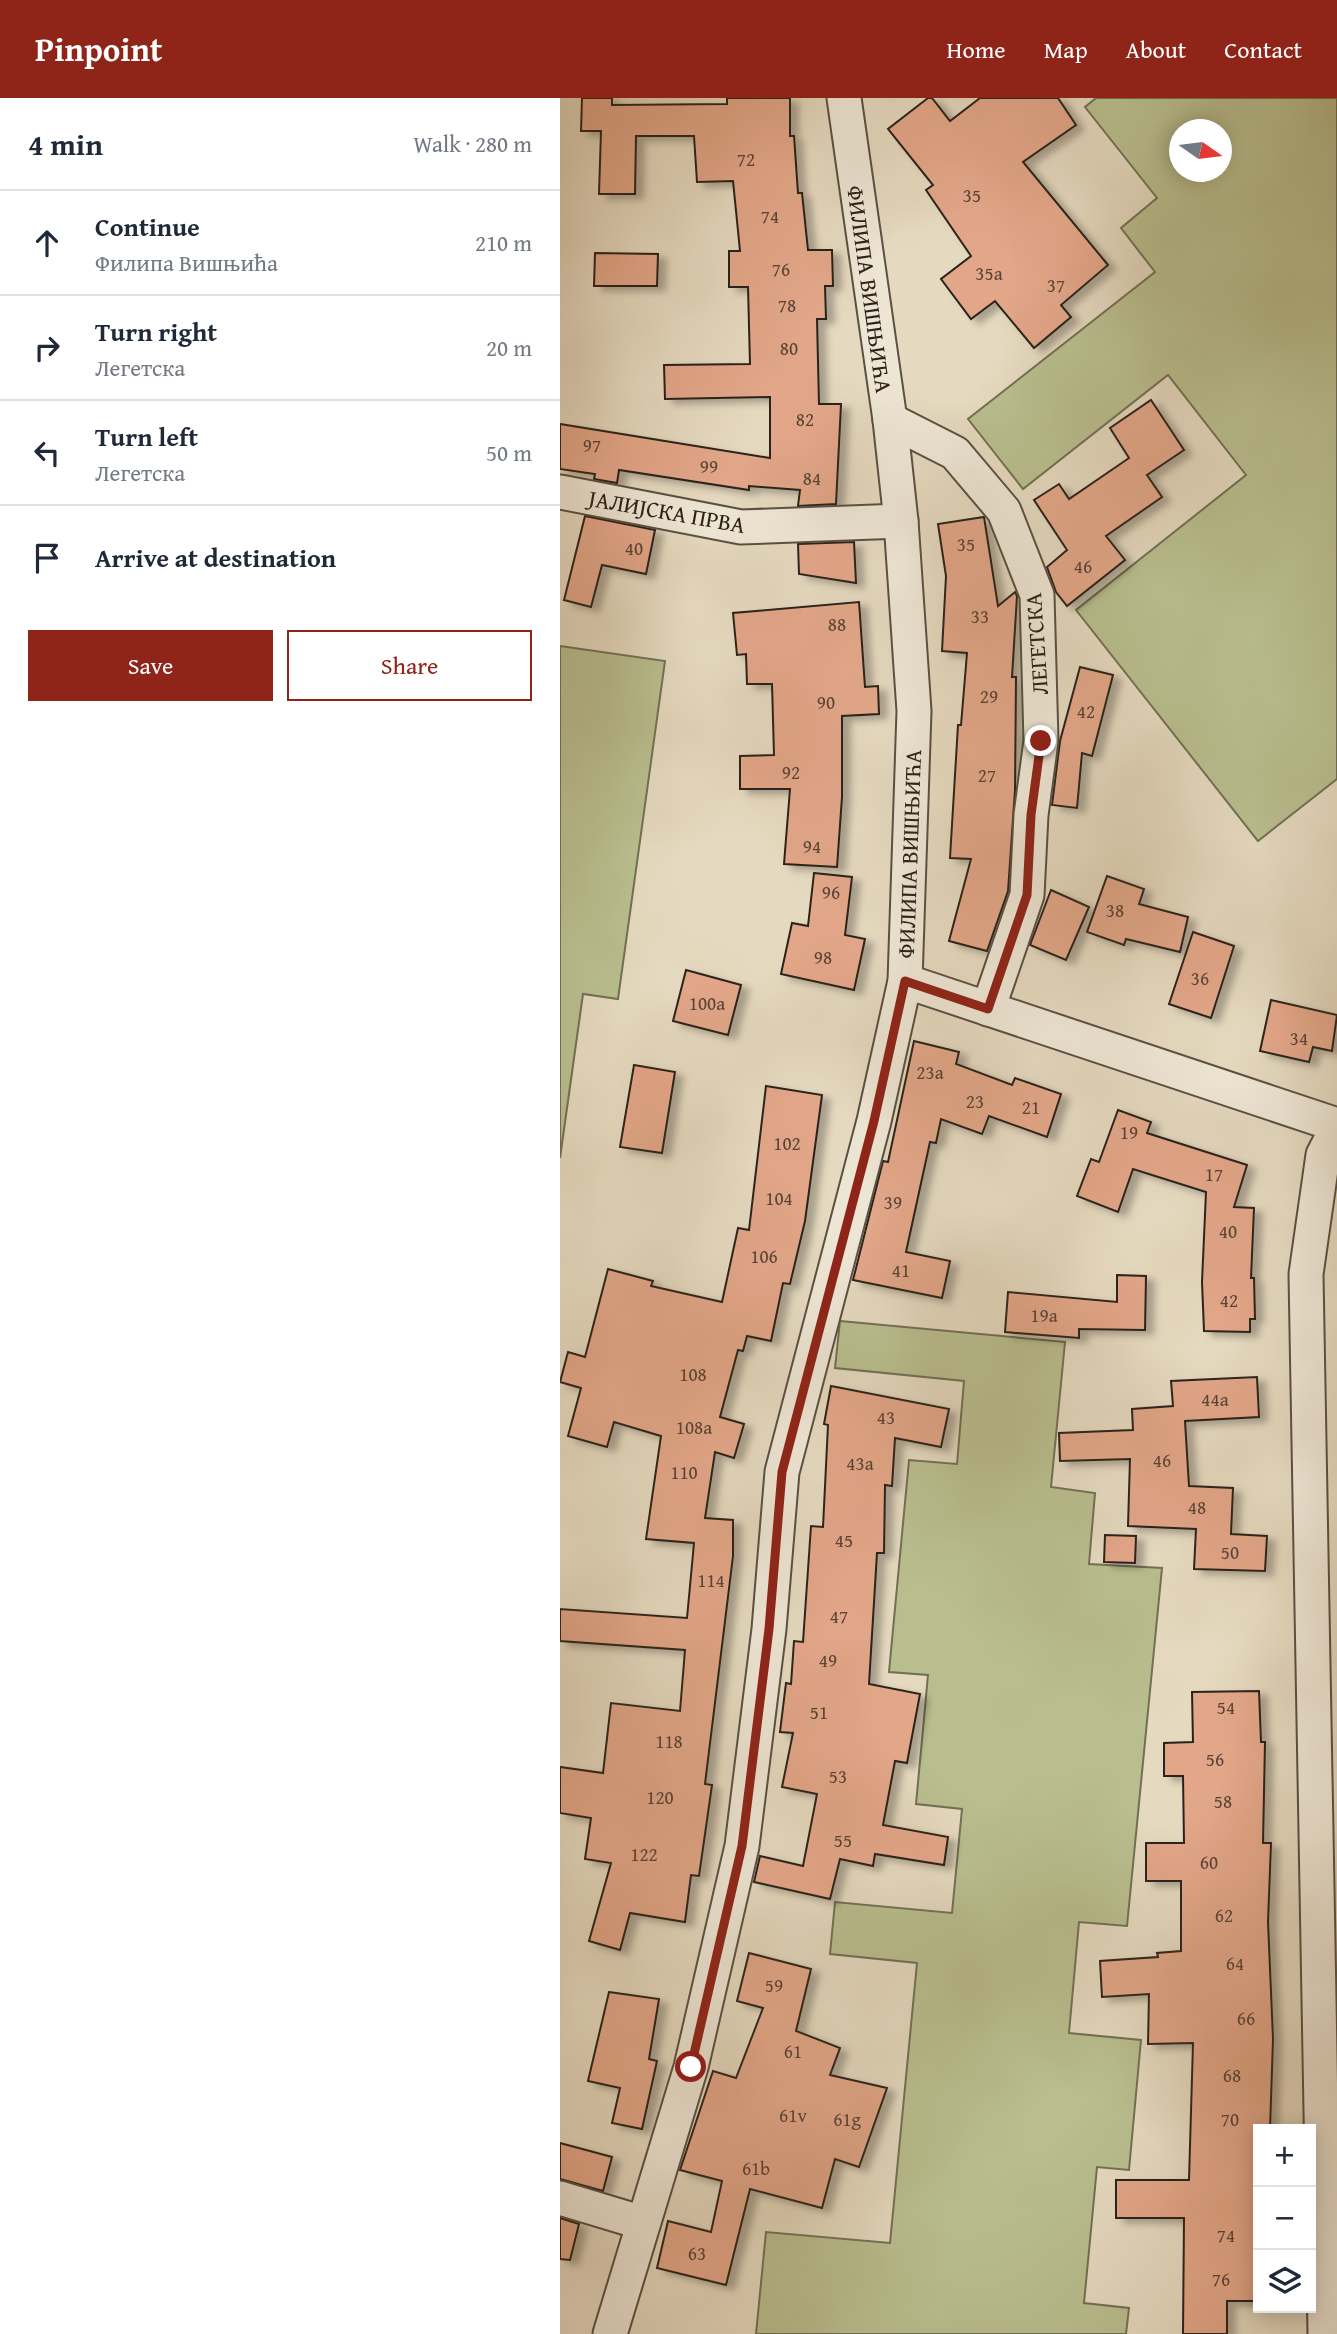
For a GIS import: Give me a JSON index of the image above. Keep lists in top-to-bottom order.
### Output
{
  "streets": {
    "street": ["ФИЛИПА ВИШЊИЋА", "ЈАЛИЈСКА ПРВА", "ЛЕГЕТСКА"]
  },
  "crossings": [
    ["ФИЛИПА ВИШЊИЋА", "ЈАЛИЈСКА ПРВА"],
    ["ФИЛИПА ВИШЊИЋА", "ЛЕГЕТСКА"]
  ],
  "house_numbers": [
    "72",
    "35",
    "74",
    "76",
    "35a",
    "37",
    "78",
    "80",
    "82",
    "97",
    "99",
    "84",
    "35",
    "40",
    "46",
    "33",
    "88",
    "29",
    "90",
    "42",
    "92",
    "27",
    "94",
    "96",
    "38",
    "98",
    "36",
    "100a",
    "34",
    "23a",
    "23",
    "21",
    "19",
    "102",
    "17",
    "104",
    "39",
    "40",
    "106",
    "41",
    "42",
    "19a",
    "108",
    "44a",
    "43",
    "108a",
    "46",
    "43a",
    "110",
    "48",
    "45",
    "50",
    "114",
    "47",
    "49",
    "54",
    "51",
    "118",
    "56",
    "53",
    "120",
    "58",
    "55",
    "122",
    "60",
    "62",
    "64",
    "59",
    "66",
    "61",
    "68",
    "61v",
    "61g",
    "70",
    "61b",
    "74",
    "63",
    "76"
  ],
  "north": "right",
  "page": {
    "header": "Pinpoint",
    "nav": [
      "Home",
      "Map",
      "About",
      "Contact"
    ],
    "heading": ["4 min", "Walk · 280 m"],
    "list": [
      ["Continue", "Филипа Вишњића", "210 m"],
      ["Turn right", "Легетска", "20 m"],
      ["Turn left", "Легетска", "50 m"],
      "Arrive at destination"
    ],
    "buttons": ["Save", "Share"],
    "map_buttons": ["+", "−"]
  }
}
